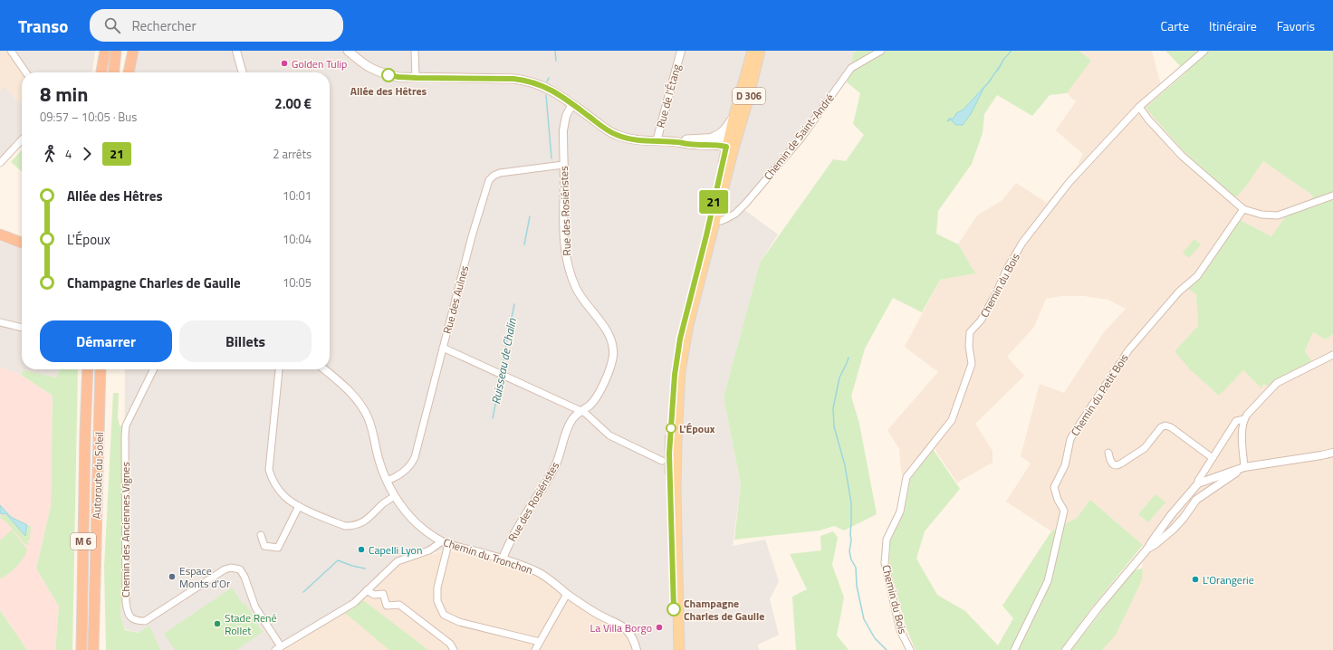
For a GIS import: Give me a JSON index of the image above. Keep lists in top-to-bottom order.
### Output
{
  "streets": {
    "highway": ["Autoroute du Soleil", "M 6"],
    "main road": ["D 306"],
    "street": [
      "Rue de l'Étang",
      "Chemin de Saint-André",
      "Rue des Rosiéristes",
      "Chemin du Bois",
      "Rue des Aulnes",
      "Chemin du Petit Bois",
      "Chemin des Anciennes Vignes",
      "Chemin du Tronchon"
    ]
  },
  "crossings": [
    ["D 306", "Chemin de Saint-André"],
    ["Rue des Rosiéristes", "Rue des Aulnes"],
    ["Rue des Rosiéristes", "Chemin du Tronchon"],
    ["Rue des Aulnes", "Chemin du Tronchon"]
  ],
  "water": ["Ruisseau de Chalin"],
  "places": [
    "Golden Tulip",
    "Allée des Hêtres",
    "L'Époux",
    "Capelli Lyon",
    "Espace Monts d'Or",
    "L'Orangerie",
    "Champagne Charles de Gaulle",
    "Stade René Rollet",
    "La Villa Borgo"
  ],
  "lines": ["bus line 21"],
  "page": {
    "header": "Transo",
    "search": "Rechercher",
    "nav": ["Carte", "Itinéraire", "Favoris"],
    "on_map": "21",
    "heading": ["8 min", "09:57 – 10:05 · Bus", "2.00 €"],
    "legs": ["4", "21", "2 arrêts"],
    "list": [
      {
        "name": "Allée des Hêtres",
        "value": "10:01"
      },
      {
        "name": "L'Époux",
        "value": "10:04"
      },
      {
        "name": "Champagne Charles de Gaulle",
        "value": "10:05"
      }
    ],
    "buttons": ["Démarrer", "Billets"]
  }
}
